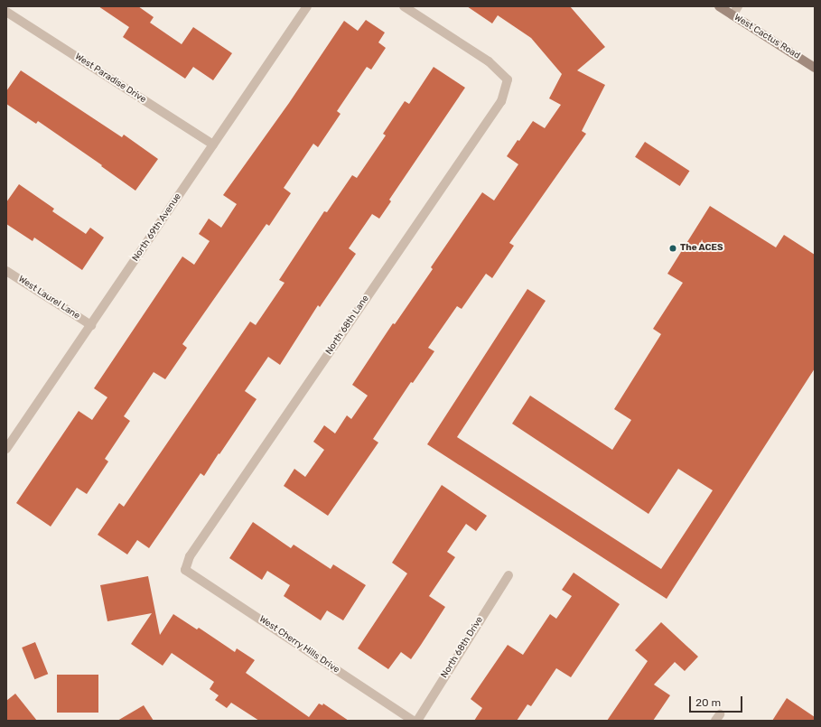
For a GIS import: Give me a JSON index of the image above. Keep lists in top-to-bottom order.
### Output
{
  "streets": {
    "main road": ["West Cactus Road"],
    "street": [
      "West Paradise Drive",
      "North 69th Avenue",
      "West Laurel Lane",
      "North 68th Lane",
      "West Cherry Hills Drive",
      "North 68th Drive"
    ]
  },
  "crossings": [
    ["West Paradise Drive", "North 69th Avenue"],
    ["North 69th Avenue", "West Laurel Lane"],
    ["North 68th Lane", "West Cherry Hills Drive"]
  ],
  "places": ["The ACES"],
  "scale_bar": "20 m"
}
